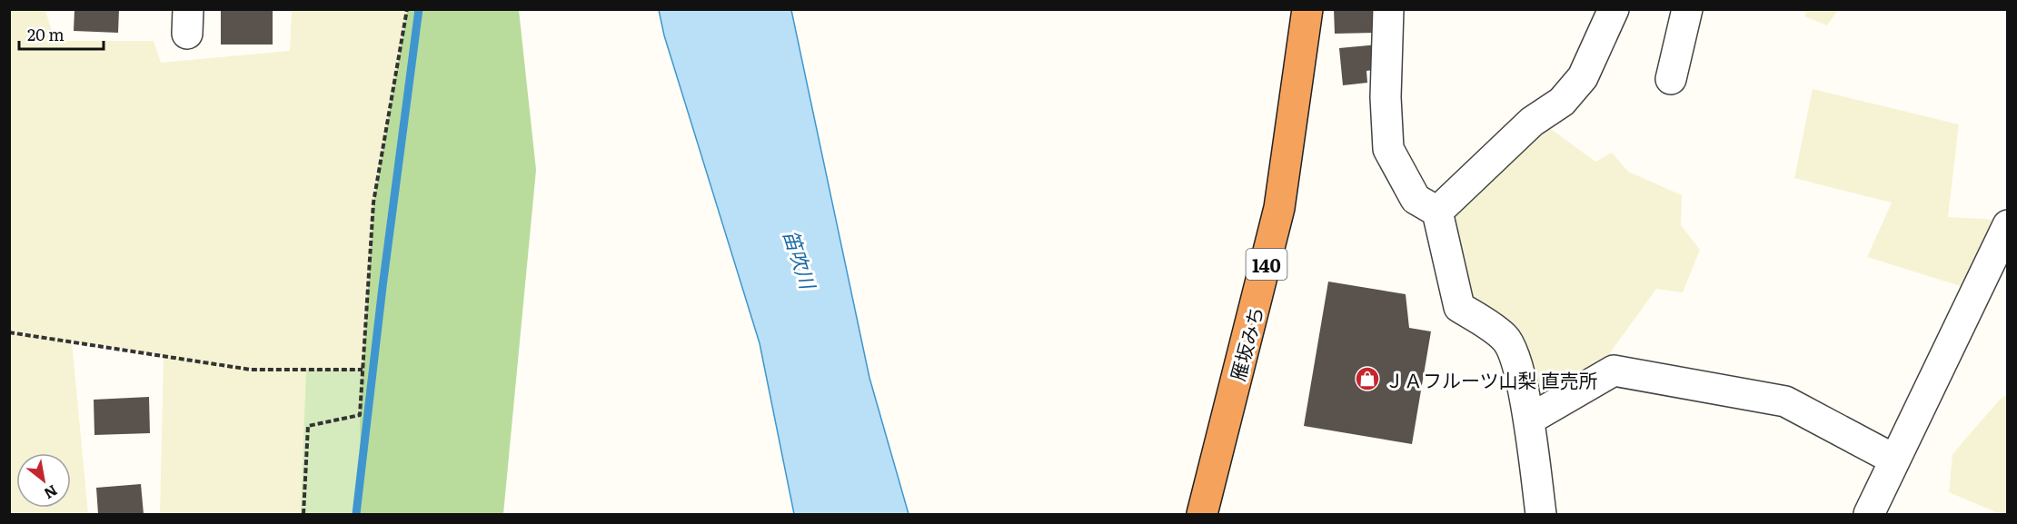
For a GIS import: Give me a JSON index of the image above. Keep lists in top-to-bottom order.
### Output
{
  "streets": {
    "highway": ["140", "雁坂みち"]
  },
  "water": ["笛吹川"],
  "places": {
    "shop": ["ＪＡフルーツ山梨 直売所"]
  },
  "scale_bar": "20 m",
  "north": "bottom right"
}
